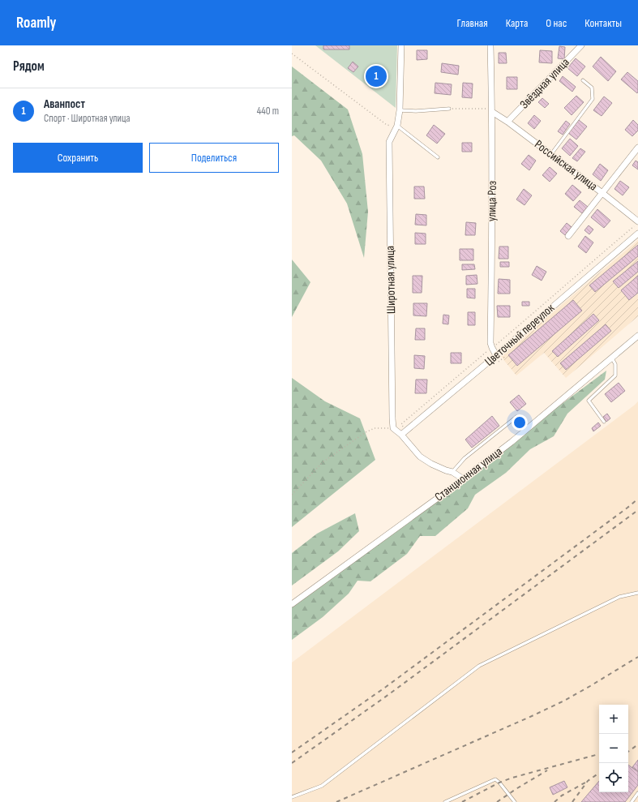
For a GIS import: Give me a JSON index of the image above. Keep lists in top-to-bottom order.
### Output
{
  "streets": {
    "street": [
      "Звёздная улица",
      "Российская улица",
      "улица Роз",
      "Широтная улица",
      "Цветочный переулок",
      "Станционная улица"
    ]
  },
  "crossings": [
    ["Звёздная улица", "Российская улица"],
    ["Российская улица", "улица Роз"],
    ["улица Роз", "Цветочный переулок"]
  ],
  "page": {
    "header": "Roamly",
    "nav": [
      "Главная",
      "Карта",
      "О нас",
      "Контакты"
    ],
    "heading": "Рядом",
    "pins": "1",
    "list": [
      {
        "mark": "1",
        "name": "Аванпост",
        "note": "Спорт · Широтная улица",
        "value": "440 m"
      }
    ],
    "buttons": ["Сохранить", "Поделиться"],
    "map_buttons": ["+", "−"]
  }
}
